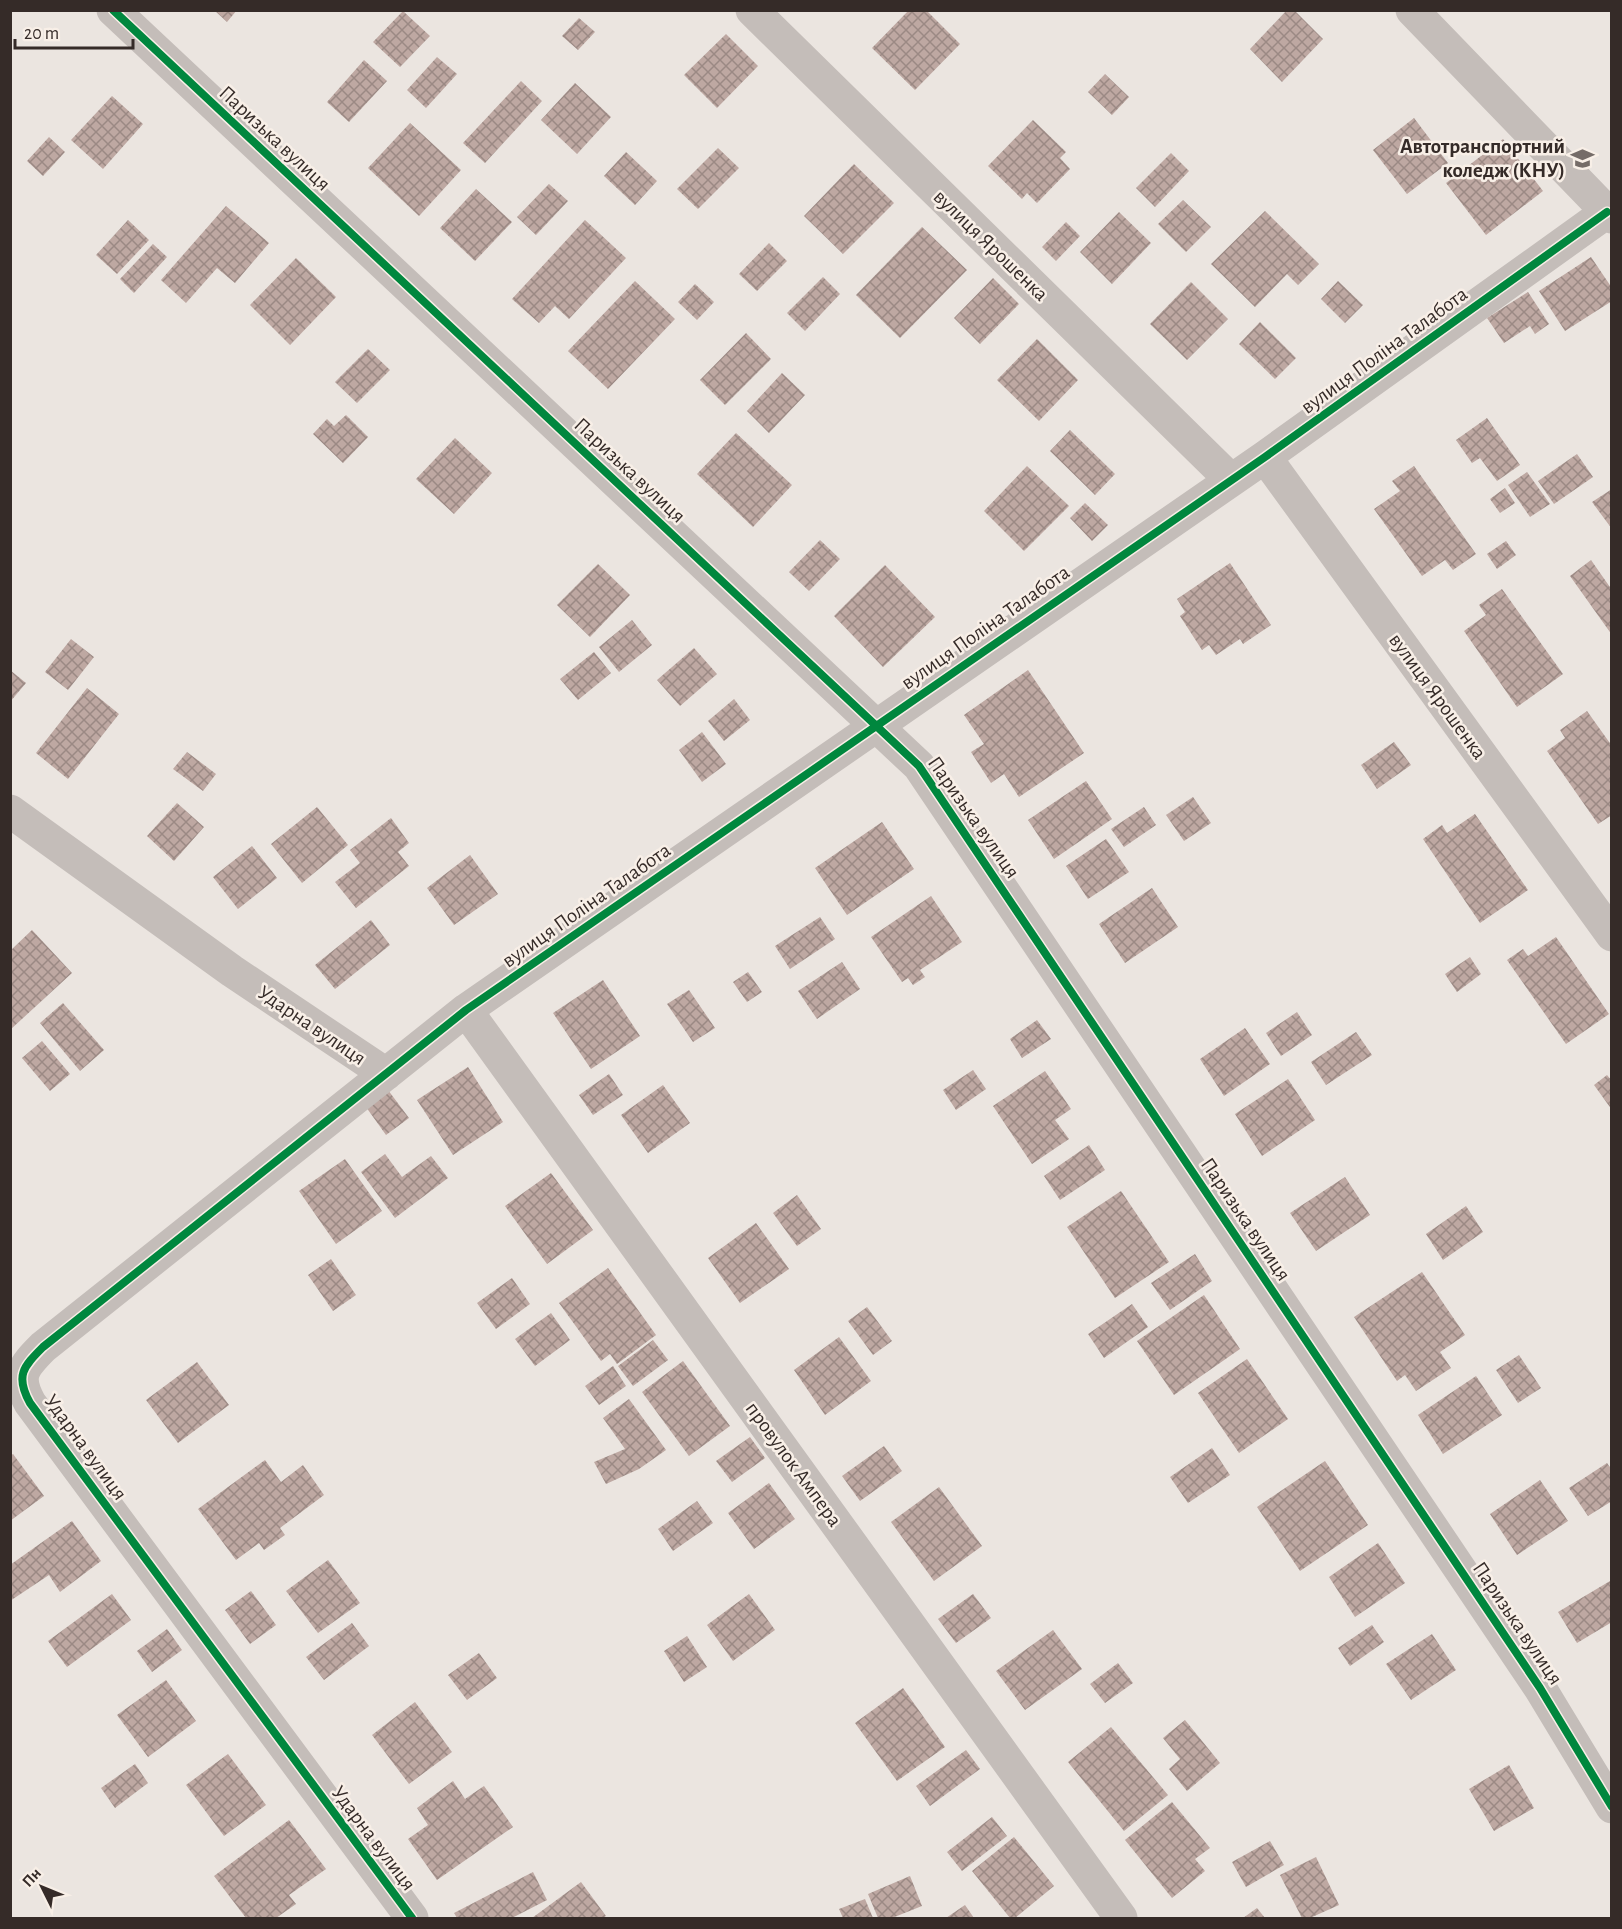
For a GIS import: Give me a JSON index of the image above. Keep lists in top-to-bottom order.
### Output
{
  "streets": {
    "street": [
      "Паризька вулиця",
      "вулиця Ярошенка",
      "вулиця Поліна Талабота",
      "Ударна вулиця",
      "провулок Ампера"
    ]
  },
  "crossings": [
    ["Паризька вулиця", "вулиця Поліна Талабота"],
    ["вулиця Ярошенка", "вулиця Поліна Талабота"],
    ["вулиця Поліна Талабота", "Ударна вулиця"],
    ["вулиця Поліна Талабота", "провулок Ампера"]
  ],
  "places": {
    "school or university": ["Автотранспортний коледж (КНУ)"]
  },
  "scale_bar": "20 m",
  "north": "top left"
}
